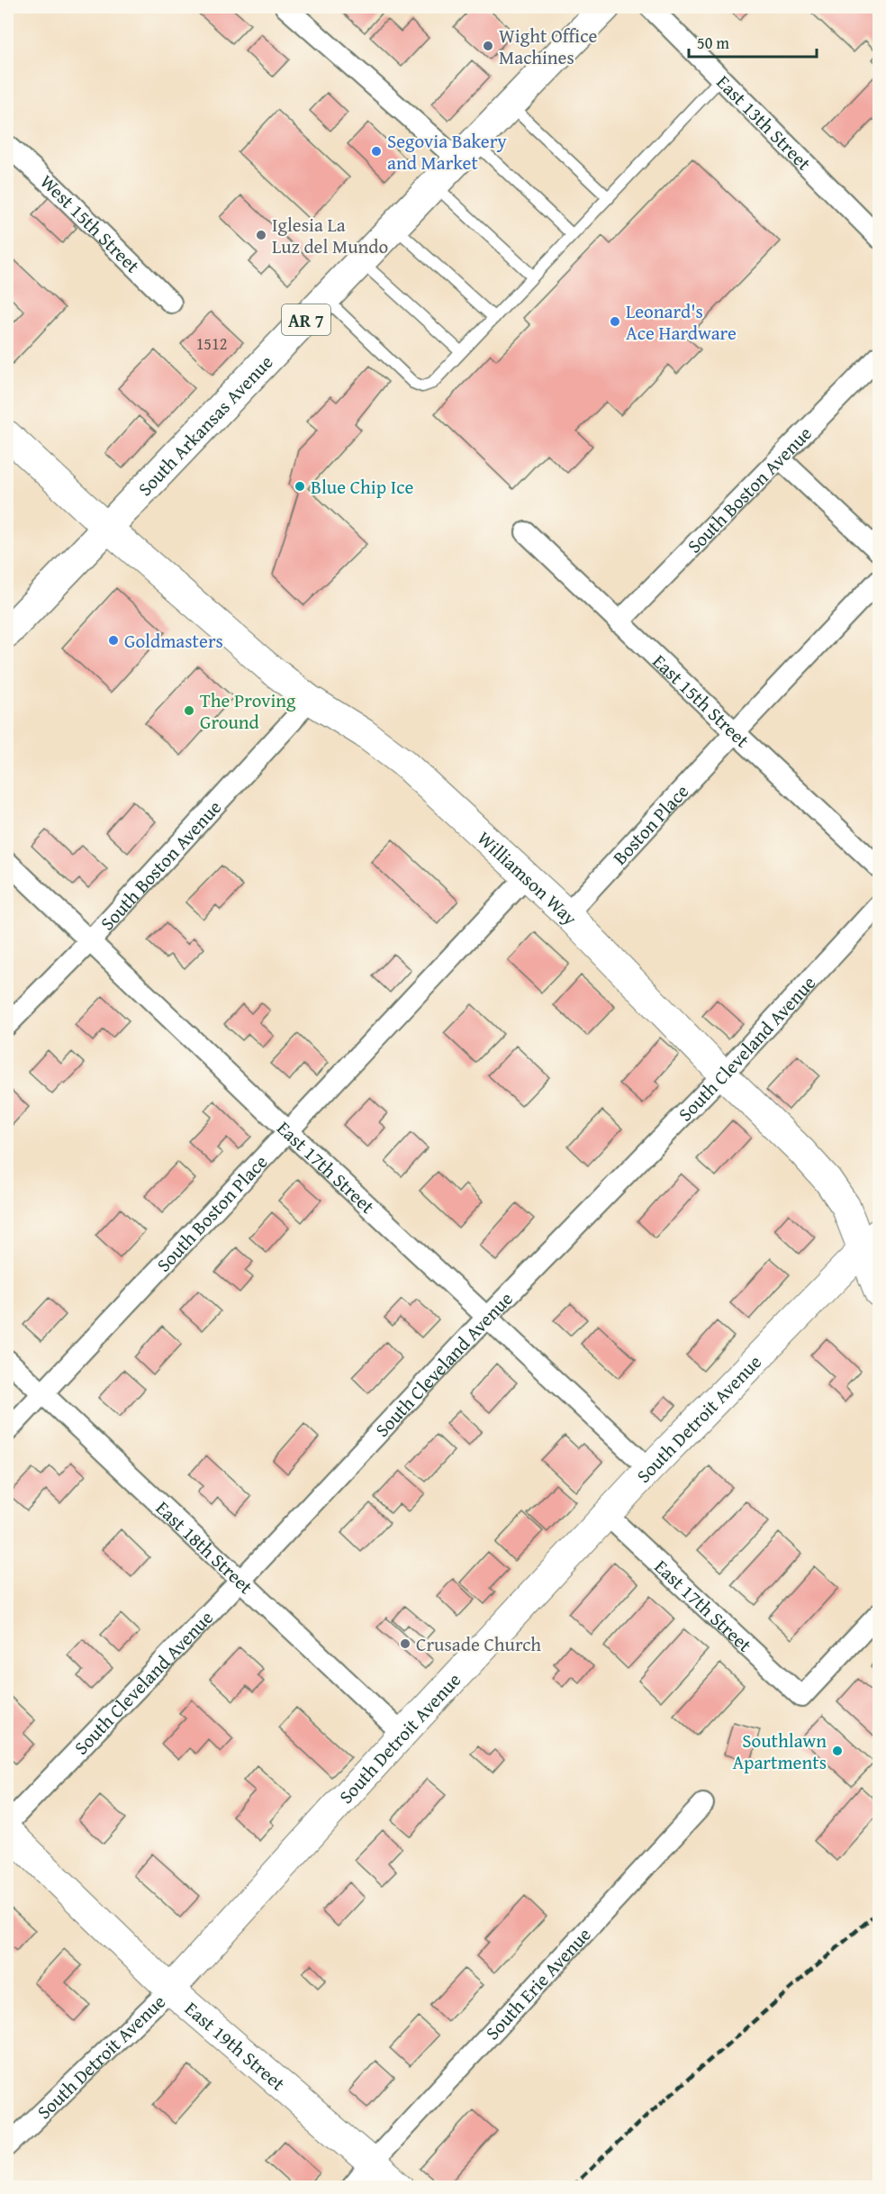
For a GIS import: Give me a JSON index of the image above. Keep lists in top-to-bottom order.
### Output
{
  "streets": {
    "highway": ["AR 7", "South Arkansas Avenue"],
    "street": [
      "East 13th Street",
      "West 15th Street",
      "South Boston Avenue",
      "East 15th Street",
      "Boston Place",
      "Williamson Way",
      "South Cleveland Avenue",
      "East 17th Street",
      "South Boston Place",
      "South Detroit Avenue",
      "East 18th Street",
      "South Erie Avenue",
      "East 19th Street"
    ]
  },
  "crossings": [
    ["South Arkansas Avenue", "Williamson Way"],
    ["South Boston Avenue", "East 15th Street"],
    ["South Boston Avenue", "Williamson Way"],
    ["South Boston Avenue", "East 17th Street"],
    ["East 15th Street", "Boston Place"],
    ["Boston Place", "Williamson Way"],
    ["Williamson Way", "South Cleveland Avenue"],
    ["Williamson Way", "South Boston Place"],
    ["Williamson Way", "South Detroit Avenue"],
    ["South Cleveland Avenue", "East 17th Street"],
    ["South Cleveland Avenue", "East 18th Street"],
    ["East 17th Street", "South Boston Place"],
    ["East 17th Street", "South Detroit Avenue"],
    ["South Boston Place", "East 18th Street"],
    ["South Detroit Avenue", "East 18th Street"],
    ["South Detroit Avenue", "East 19th Street"],
    ["South Erie Avenue", "East 19th Street"]
  ],
  "places": [
    "Wight Office Machines",
    "Segovia Bakery and Market",
    "Iglesia La Luz del Mundo",
    "Leonard's Ace Hardware",
    "Blue Chip Ice",
    "Goldmasters",
    "The Proving Ground",
    "Crusade Church",
    "Southlawn Apartments"
  ],
  "house_numbers": ["1512"],
  "scale_bar": "50 m"
}
